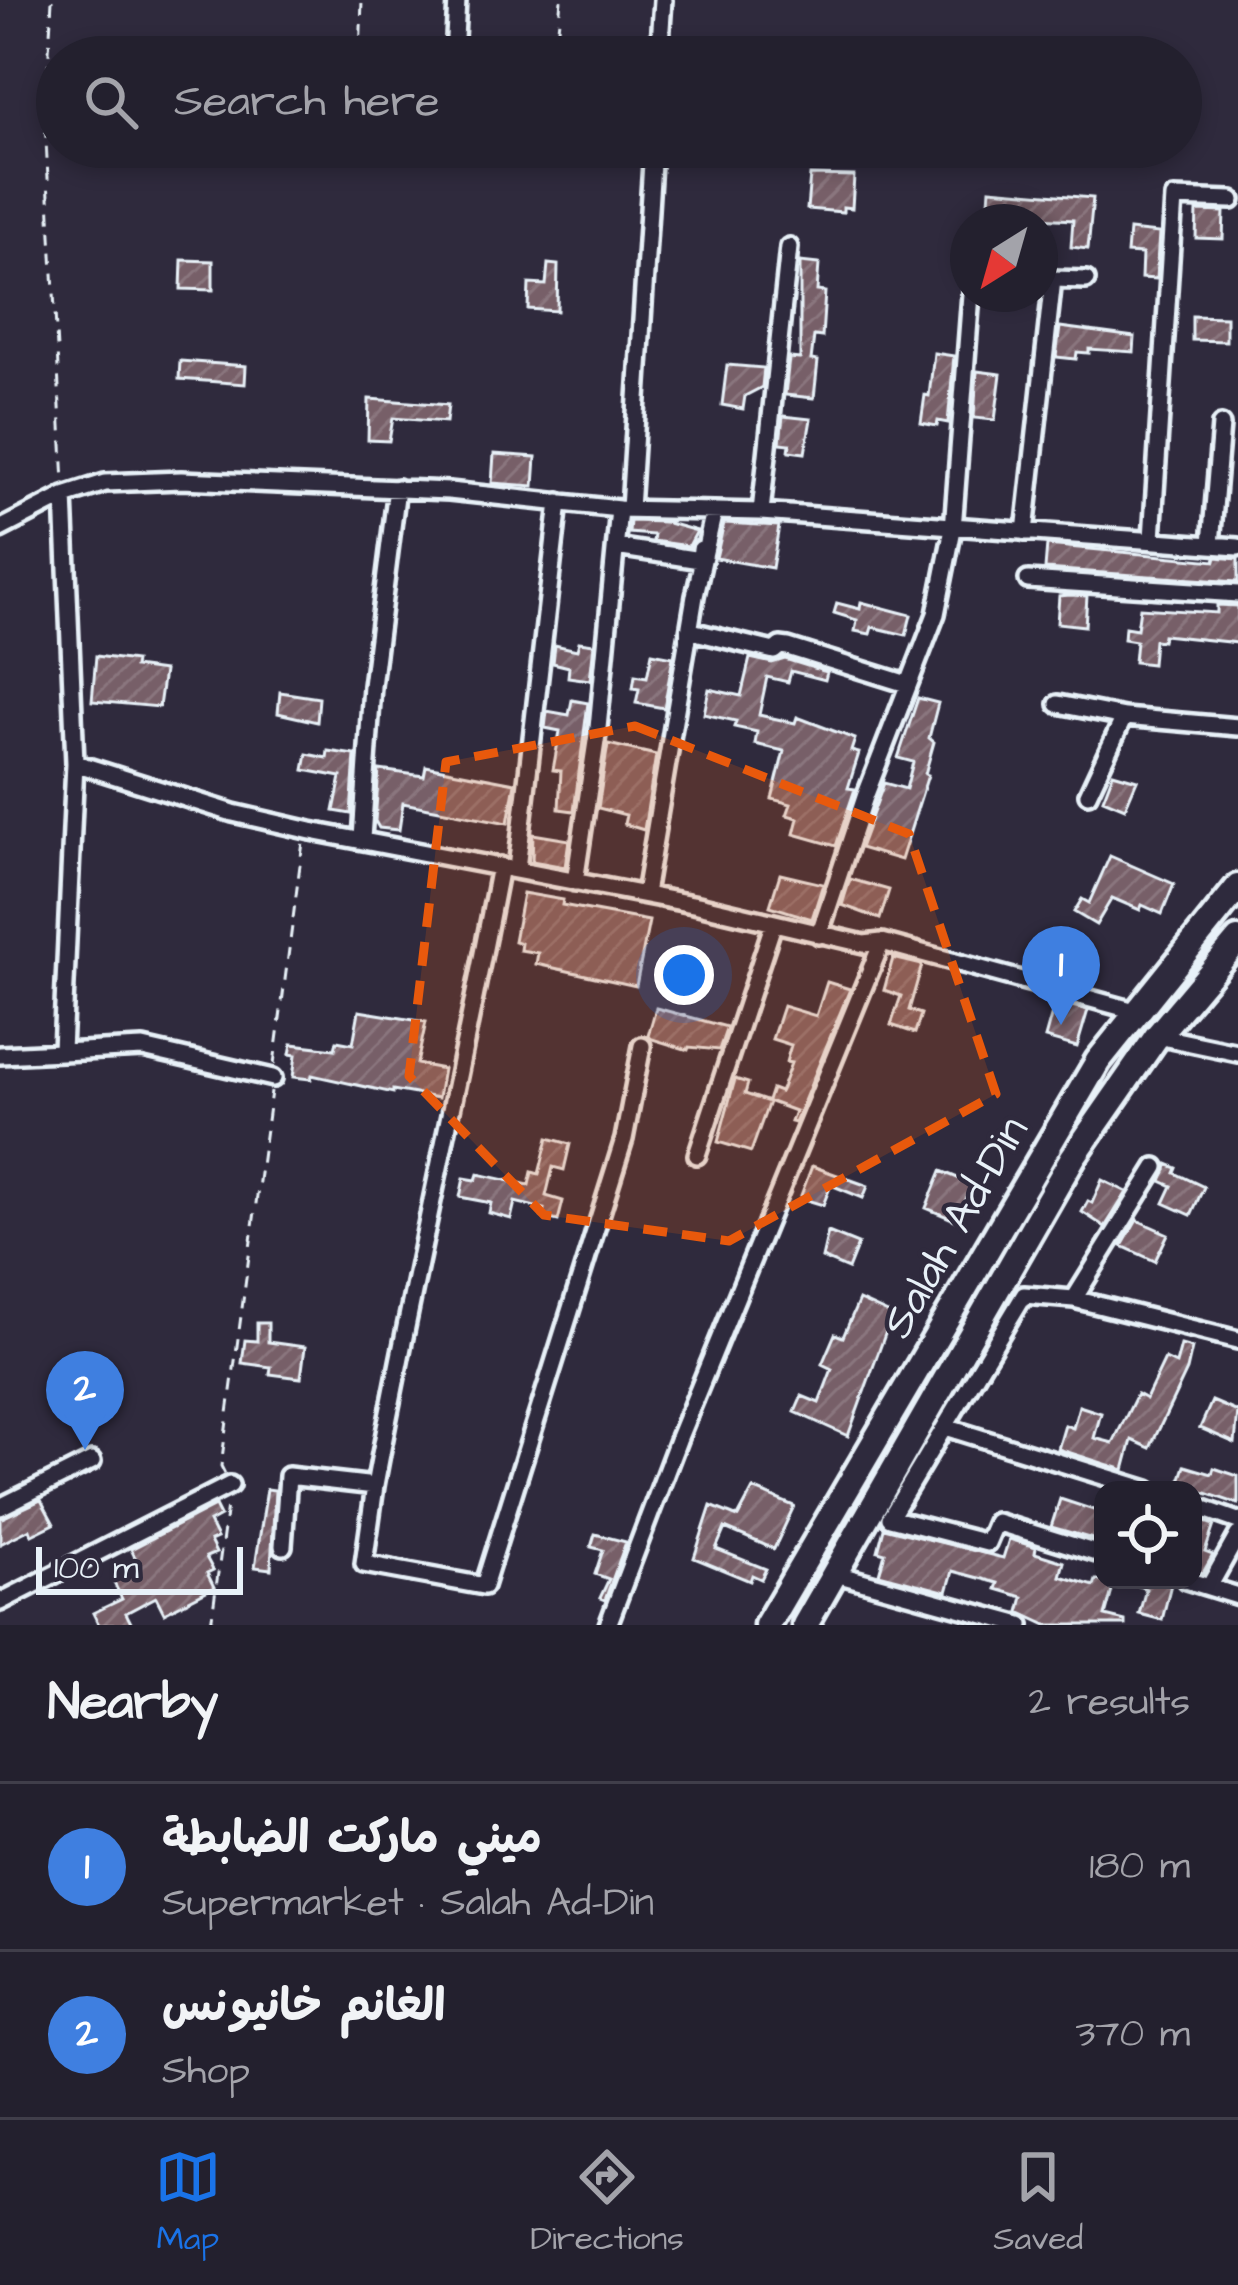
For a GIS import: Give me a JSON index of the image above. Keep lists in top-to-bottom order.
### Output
{
  "streets": {
    "highway": ["Salah Ad-Din"]
  },
  "scale_bar": "100 m",
  "north": "bottom left",
  "page": {
    "search": "Search here",
    "pins": ["1", "2"],
    "scale": "100 m",
    "heading": ["Nearby", "2 results"],
    "list": [
      {
        "mark": "1",
        "name": "ميني ماركت الضابطة",
        "note": "Supermarket · Salah Ad-Din",
        "value": "180 m"
      },
      {
        "mark": "2",
        "name": "الغانم خانيونس",
        "note": "Shop",
        "value": "370 m"
      }
    ],
    "nav": ["Map", "Directions", "Saved"]
  }
}
